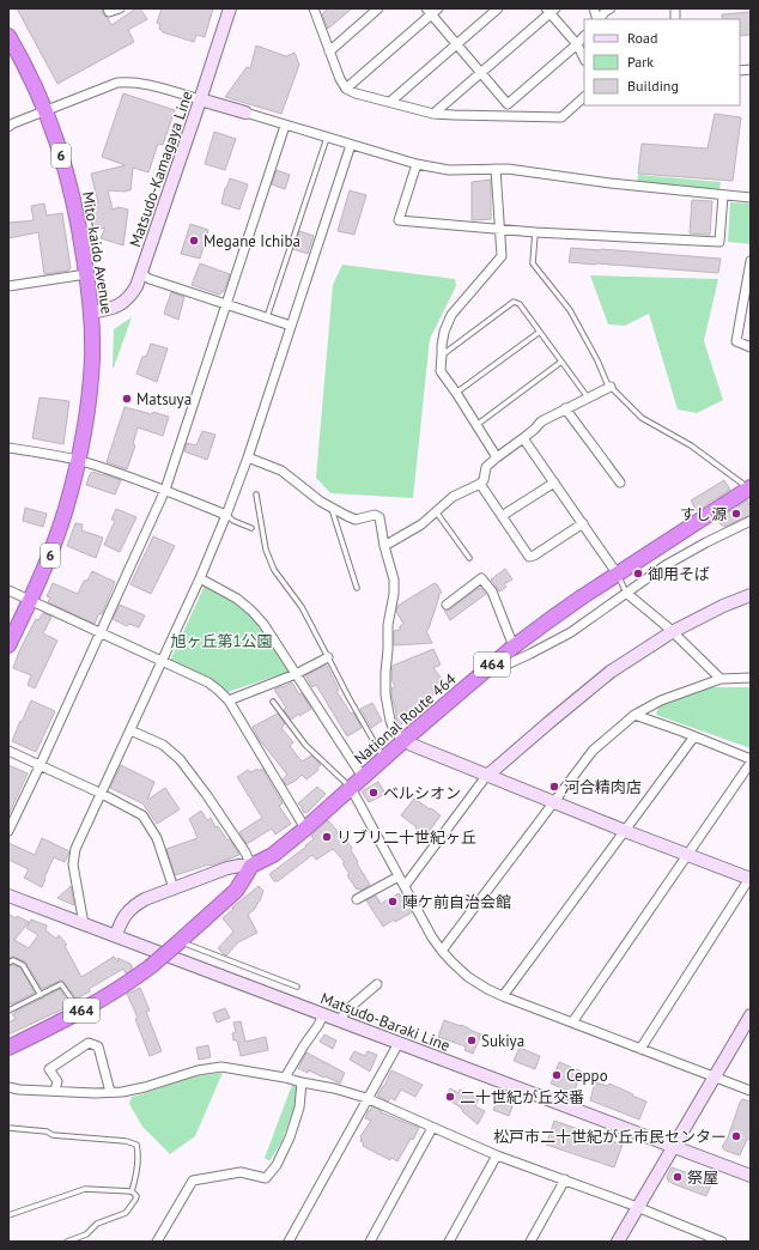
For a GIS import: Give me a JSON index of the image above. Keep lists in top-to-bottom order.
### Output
{
  "streets": {
    "highway": [
      "6",
      "Mito-kaido Avenue",
      "464",
      "National Route 464"
    ],
    "street": ["Matsudo-Kamagaya Line", "Matsudo-Baraki Line"]
  },
  "crossings": [
    ["Matsudo-Kamagaya Line", "Mito-kaido Avenue"],
    ["464", "National Route 464"]
  ],
  "parks": ["旭ヶ丘第1公園"],
  "places": [
    "Megane Ichiba",
    "Matsuya",
    "すし源",
    "御用そば",
    "河合精肉店",
    "ベルシオン",
    "リブリ二十世紀ヶ丘",
    "陣ケ前自治会館",
    "Sukiya",
    "Ceppo",
    "二十世紀が丘交番",
    "松戸市二十世紀が丘市民センター",
    "祭屋"
  ],
  "legend": ["Road", "Park", "Building"]
}
